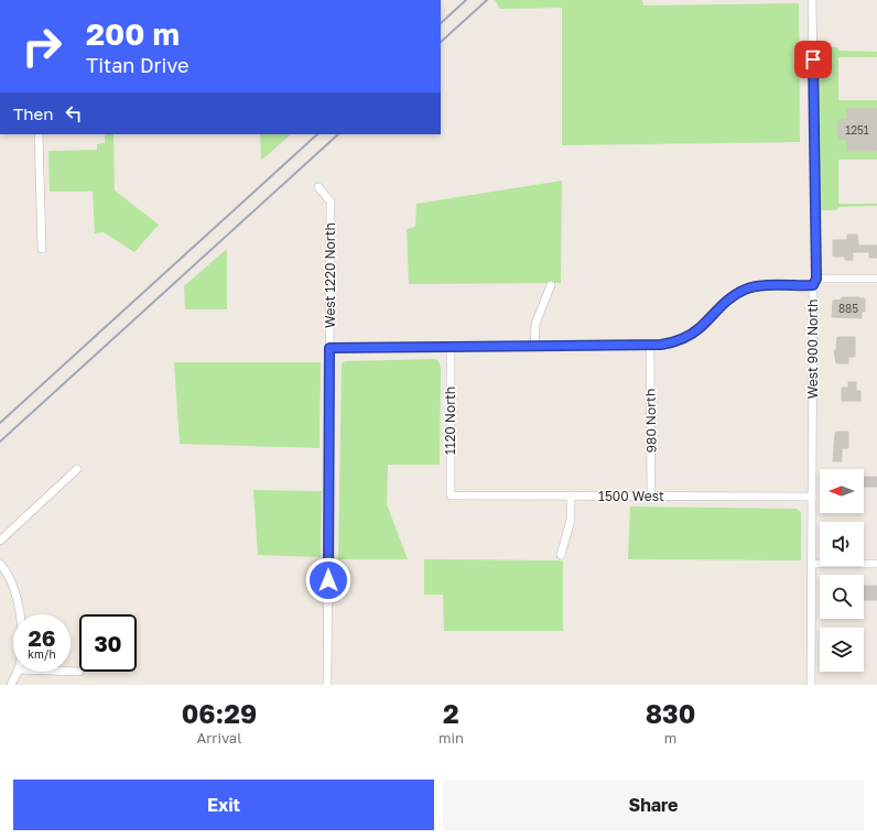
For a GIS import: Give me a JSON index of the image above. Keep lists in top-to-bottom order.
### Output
{
  "streets": {
    "street": [
      "West 1220 North",
      "West 900 North",
      "1120 North",
      "980 North",
      "1500 West"
    ]
  },
  "crossings": [
    ["West 900 North", "1500 West"],
    ["1120 North", "1500 West"],
    ["980 North", "1500 West"]
  ],
  "house_numbers": ["1251", "885"],
  "north": "left",
  "page": {
    "turn": ["200 m", "Titan Drive"],
    "then": "Then",
    "speed": "26 km/h",
    "limit": "30",
    "eta": [
      "06:29",
      "Arrival",
      "2",
      "min",
      "830",
      "m"
    ],
    "buttons": ["Exit", "Share"]
  }
}
